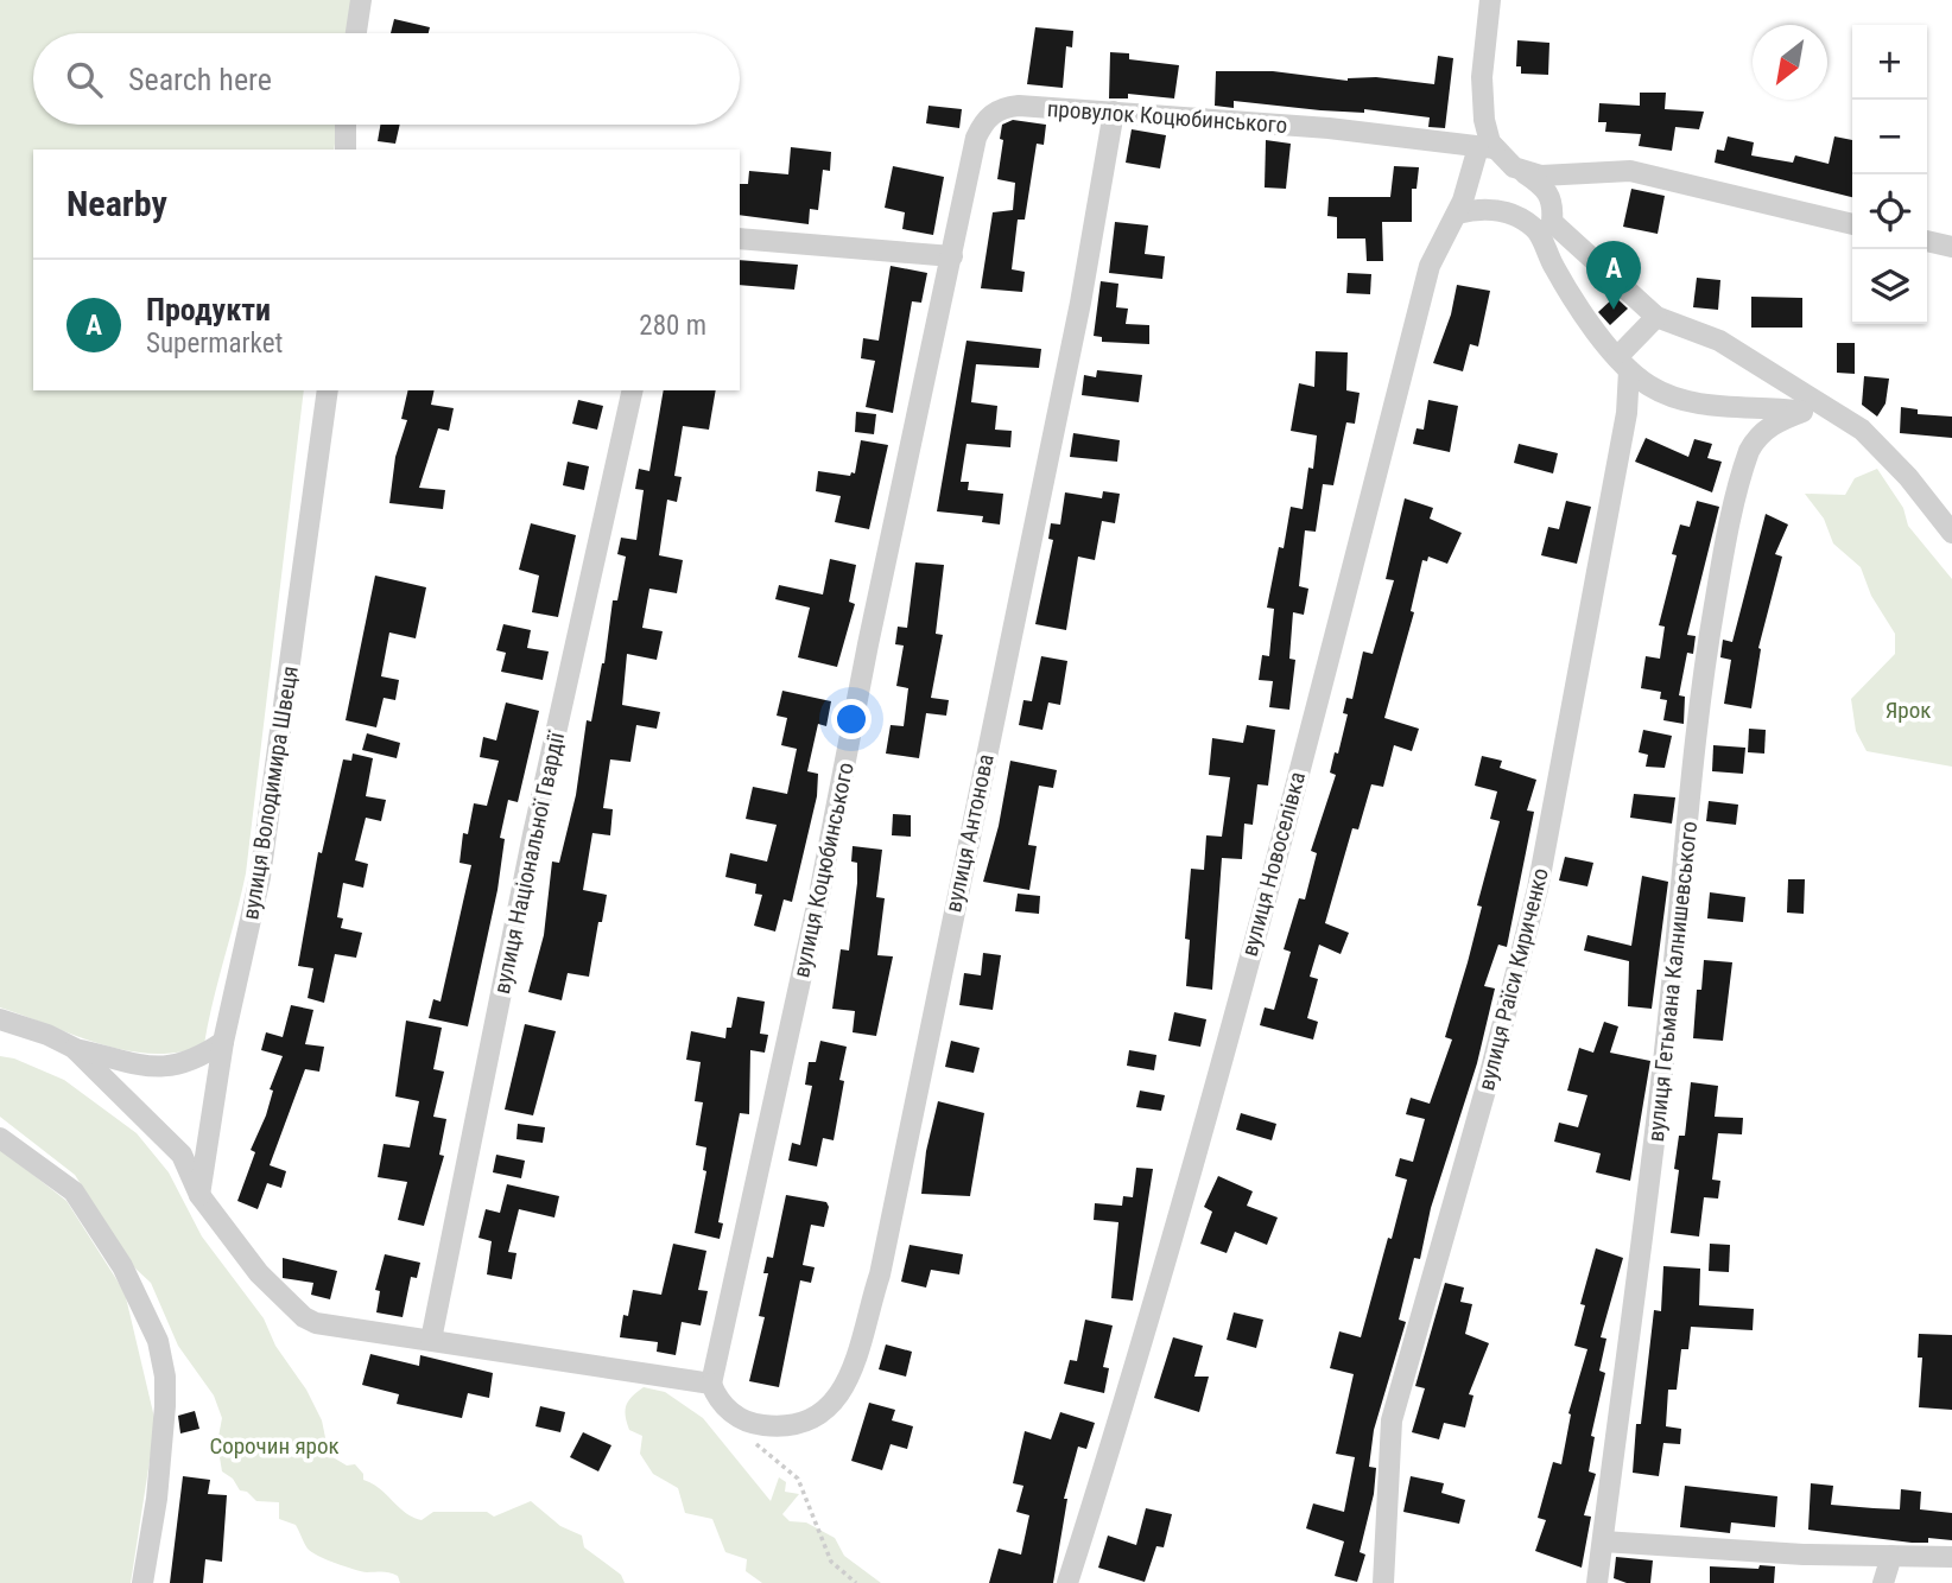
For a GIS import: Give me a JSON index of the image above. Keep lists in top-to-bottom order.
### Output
{
  "streets": {
    "street": [
      "провулок Коцюбинського",
      "вулиця Володимира Швеця",
      "вулиця Антонова",
      "вулиця Національної Гвардії",
      "вулиця Новоселівка",
      "вулиця Коцюбинського",
      "вулиця Раїси Кириченко",
      "вулиця Гетьмана Калнишевського"
    ]
  },
  "crossings": [
    ["провулок Коцюбинського", "вулиця Антонова"],
    ["провулок Коцюбинського", "вулиця Новоселівка"],
    ["провулок Коцюбинського", "вулиця Коцюбинського"],
    ["вулиця Антонова", "вулиця Коцюбинського"]
  ],
  "parks": ["Ярок", "Сорочин ярок"],
  "north": "bottom left",
  "page": {
    "map_buttons": ["+", "−"],
    "search": "Search here",
    "heading": "Nearby",
    "pins": "A",
    "list": [
      {
        "mark": "A",
        "name": "Продукти",
        "note": "Supermarket",
        "value": "280 m"
      }
    ]
  }
}
